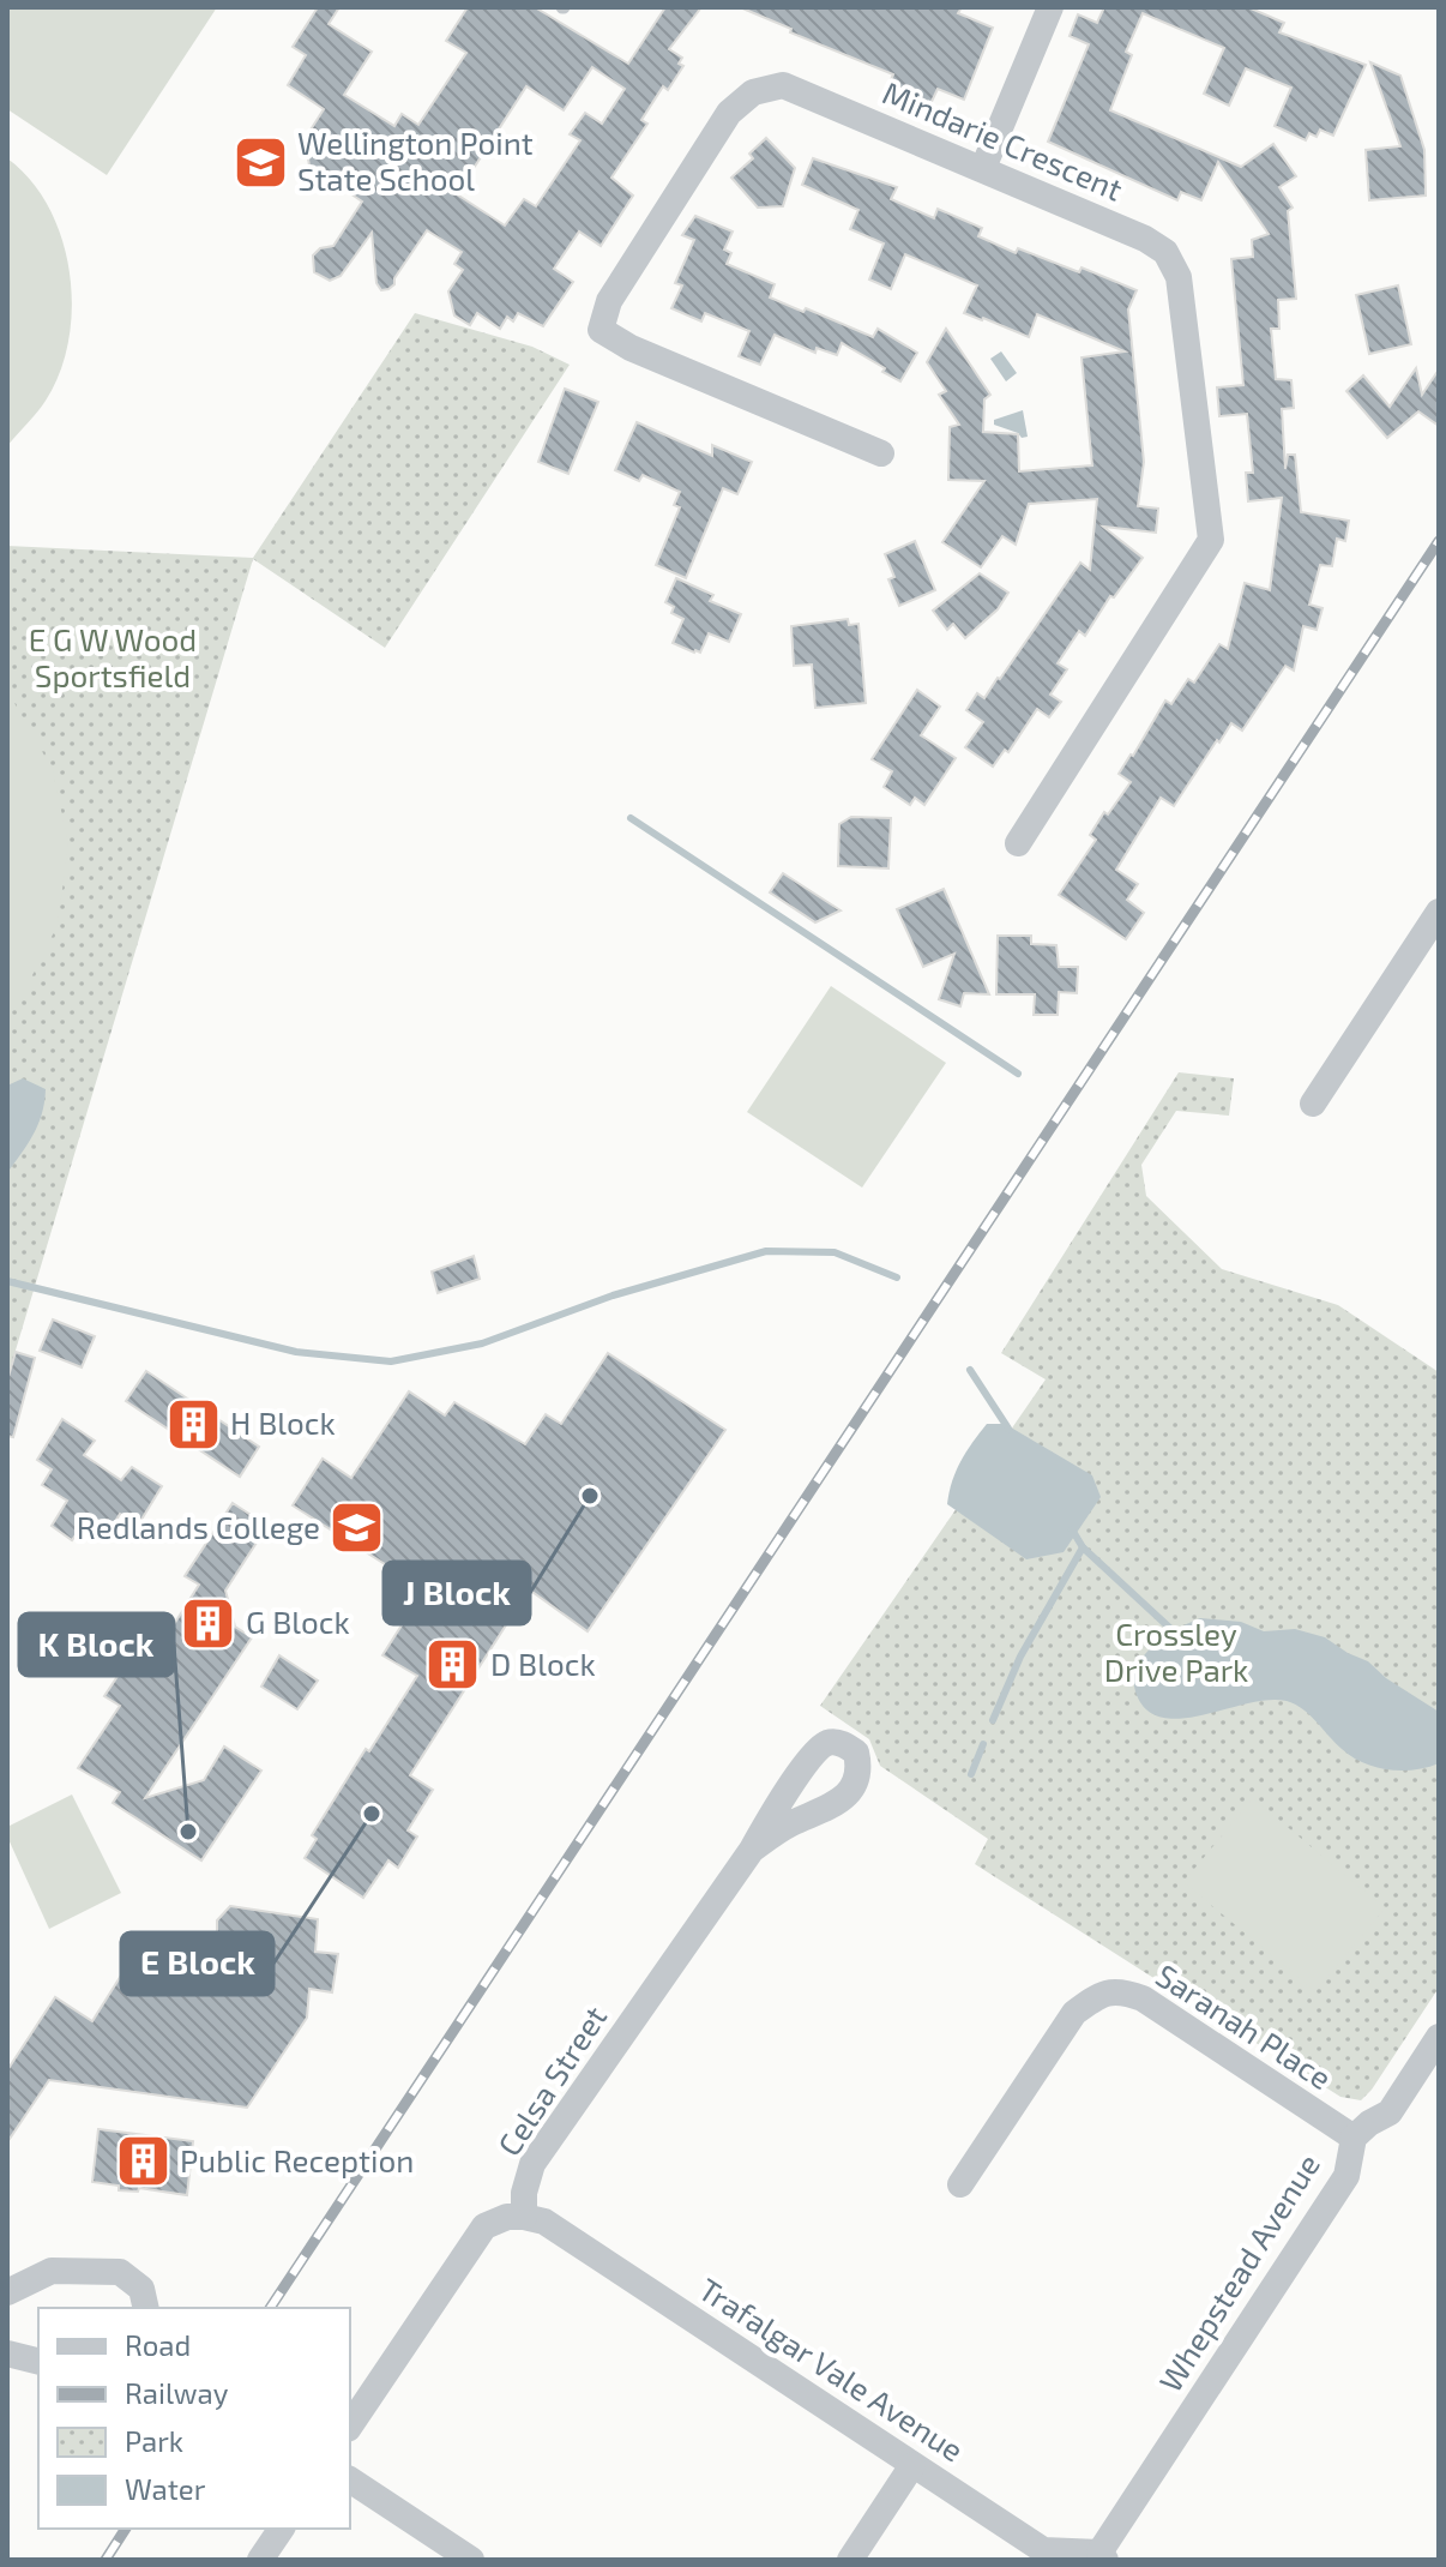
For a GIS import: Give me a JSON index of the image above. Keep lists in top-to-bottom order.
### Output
{
  "streets": {
    "street": [
      "Mindarie Crescent",
      "Saranah Place",
      "Celsa Street",
      "Whepstead Avenue",
      "Trafalgar Vale Avenue"
    ]
  },
  "crossings": [
    ["Saranah Place", "Whepstead Avenue"],
    ["Celsa Street", "Trafalgar Vale Avenue"],
    ["Whepstead Avenue", "Trafalgar Vale Avenue"]
  ],
  "parks": ["E G W Wood Sportsfield", "Crossley Drive Park"],
  "places": {
    "school or university": ["Wellington Point State School", "Redlands College"],
    "building": [
      "H Block",
      "G Block",
      "D Block",
      "Public Reception"
    ],
    "other": ["J Block", "E Block", "K Block"]
  },
  "legend": [
    "Road",
    "Railway",
    "Park",
    "Water"
  ]
}
